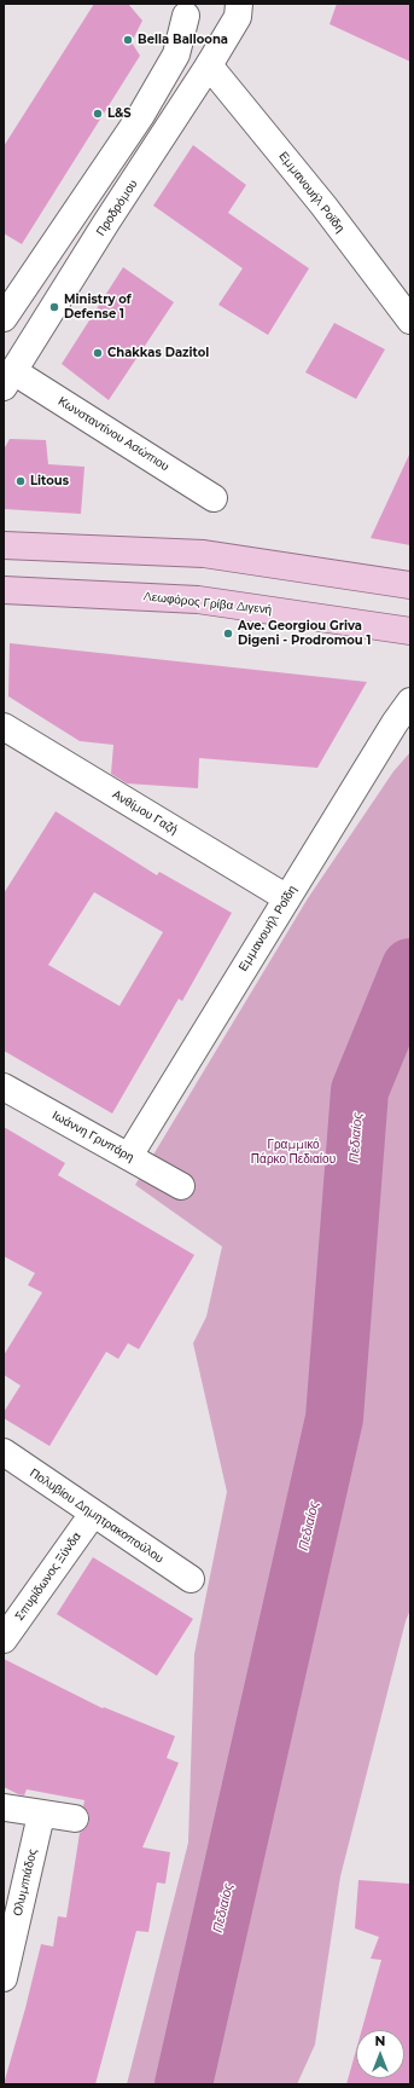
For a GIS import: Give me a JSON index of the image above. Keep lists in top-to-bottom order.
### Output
{
  "streets": {
    "main road": ["Λεωφόρος Γρίβα Διγενή"],
    "street": [
      "Εμμανουήλ Ροϊδη",
      "Προδρόμου",
      "Κωνσταντίνου Ασώπιου",
      "Ανθίμου Γαζή",
      "Εμμανουήλ Ροΐδη",
      "Ιωάννη Γρυπάρη",
      "Πολυβίου Δημητρακοπούλου",
      "Σπυρίδωνος Ξύνδα",
      "Ολυμπιάδος"
    ]
  },
  "crossings": [
    ["Εμμανουήλ Ροϊδη", "Προδρόμου"],
    ["Προδρόμου", "Κωνσταντίνου Ασώπιου"],
    ["Ανθίμου Γαζή", "Εμμανουήλ Ροΐδη"],
    ["Εμμανουήλ Ροΐδη", "Ιωάννη Γρυπάρη"],
    ["Πολυβίου Δημητρακοπούλου", "Σπυρίδωνος Ξύνδα"]
  ],
  "water": ["Πεδιαίος"],
  "parks": ["Γραμμικό Πάρκο Πεδιαίου"],
  "places": [
    "Bella Balloona",
    "L&S",
    "Ministry of Defense 1",
    "Chakkas Dazitol",
    "Litous",
    "Ave. Georgiou Griva Digeni - Prodromou 1"
  ],
  "north": "top"
}
